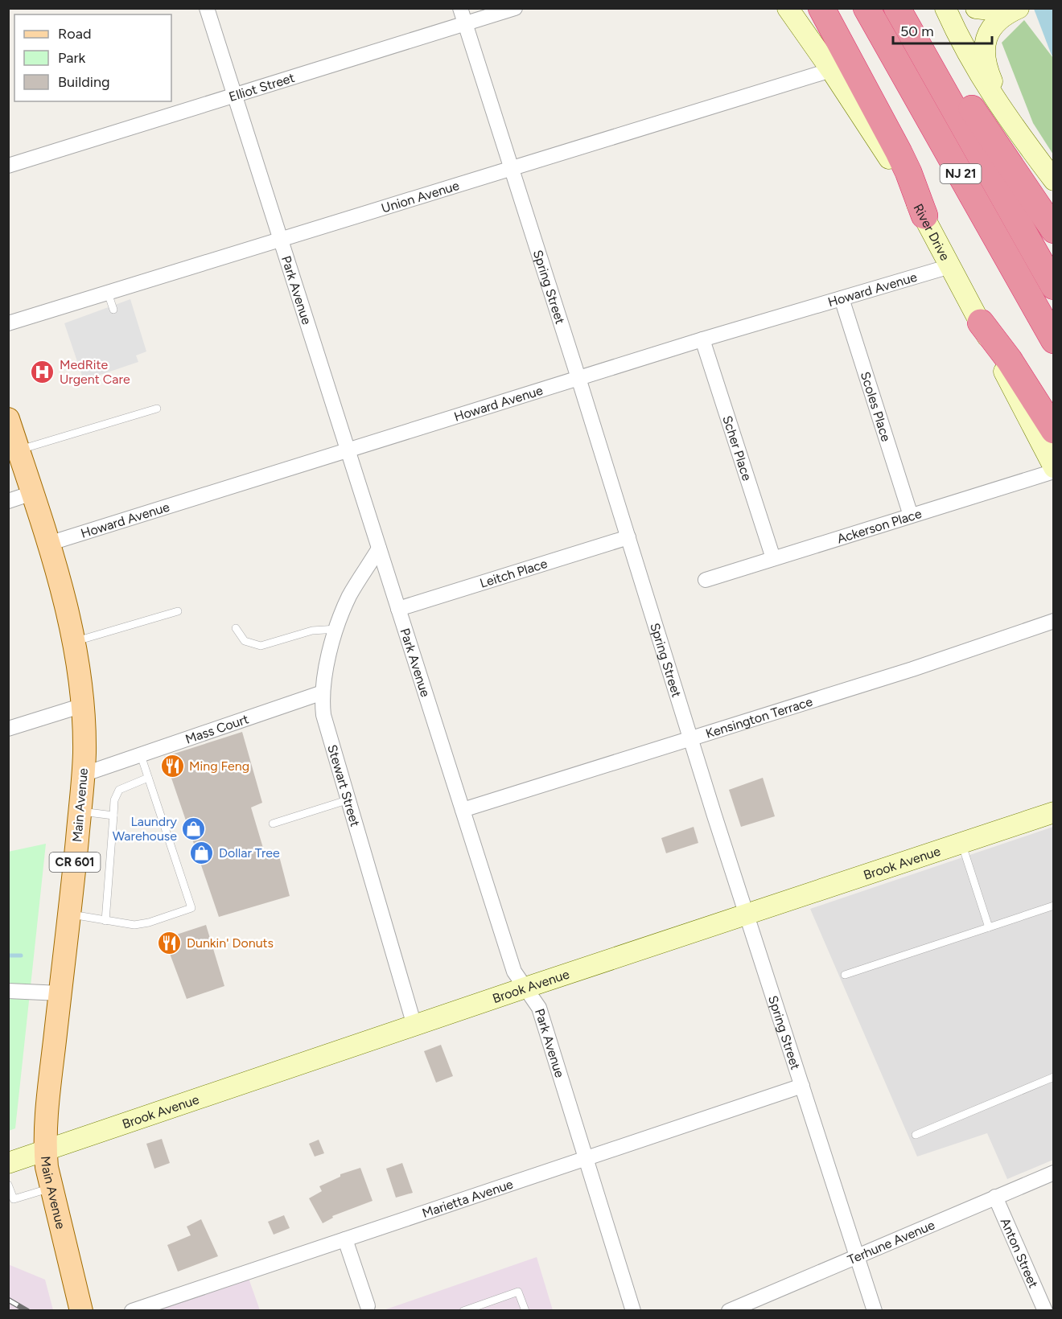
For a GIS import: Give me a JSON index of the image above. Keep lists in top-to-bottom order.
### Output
{
  "streets": {
    "highway": ["NJ 21"],
    "main road": [
      "River Drive",
      "Main Avenue",
      "CR 601",
      "Brook Avenue"
    ],
    "street": [
      "Elliot Street",
      "Union Avenue",
      "Spring Street",
      "Howard Avenue",
      "Park Avenue",
      "Scoles Place",
      "Scher Place",
      "Ackerson Place",
      "Leitch Place",
      "Kensington Terrace",
      "Mass Court",
      "Stewart Street",
      "Marietta Avenue",
      "Terhune Avenue",
      "Anton Street"
    ]
  },
  "crossings": [
    ["Elliot Street", "Spring Street"],
    ["Elliot Street", "Park Avenue"],
    ["Union Avenue", "River Drive"],
    ["Union Avenue", "Spring Street"],
    ["Union Avenue", "Park Avenue"],
    ["River Drive", "Howard Avenue"],
    ["River Drive", "Ackerson Place"],
    ["Spring Street", "Howard Avenue"],
    ["Spring Street", "Leitch Place"],
    ["Spring Street", "Kensington Terrace"],
    ["Spring Street", "Brook Avenue"],
    ["Spring Street", "Marietta Avenue"],
    ["Spring Street", "Terhune Avenue"],
    ["Howard Avenue", "Park Avenue"],
    ["Howard Avenue", "Scoles Place"],
    ["Howard Avenue", "Scher Place"],
    ["Howard Avenue", "Main Avenue"],
    ["Park Avenue", "Leitch Place"],
    ["Park Avenue", "Kensington Terrace"],
    ["Park Avenue", "Stewart Street"],
    ["Park Avenue", "Brook Avenue"],
    ["Park Avenue", "Marietta Avenue"],
    ["Scoles Place", "Ackerson Place"],
    ["Scher Place", "Ackerson Place"],
    ["Mass Court", "Stewart Street"],
    ["Mass Court", "Main Avenue"],
    ["Stewart Street", "Brook Avenue"],
    ["Main Avenue", "Brook Avenue"],
    ["Terhune Avenue", "Anton Street"]
  ],
  "places": {
    "hospital": ["MedRite Urgent Care"],
    "restaurant": ["Ming Feng", "Dunkin' Donuts"],
    "shop": ["Laundry Warehouse", "Dollar Tree"]
  },
  "legend": ["Road", "Park", "Building"],
  "scale_bar": "50 m"
}
